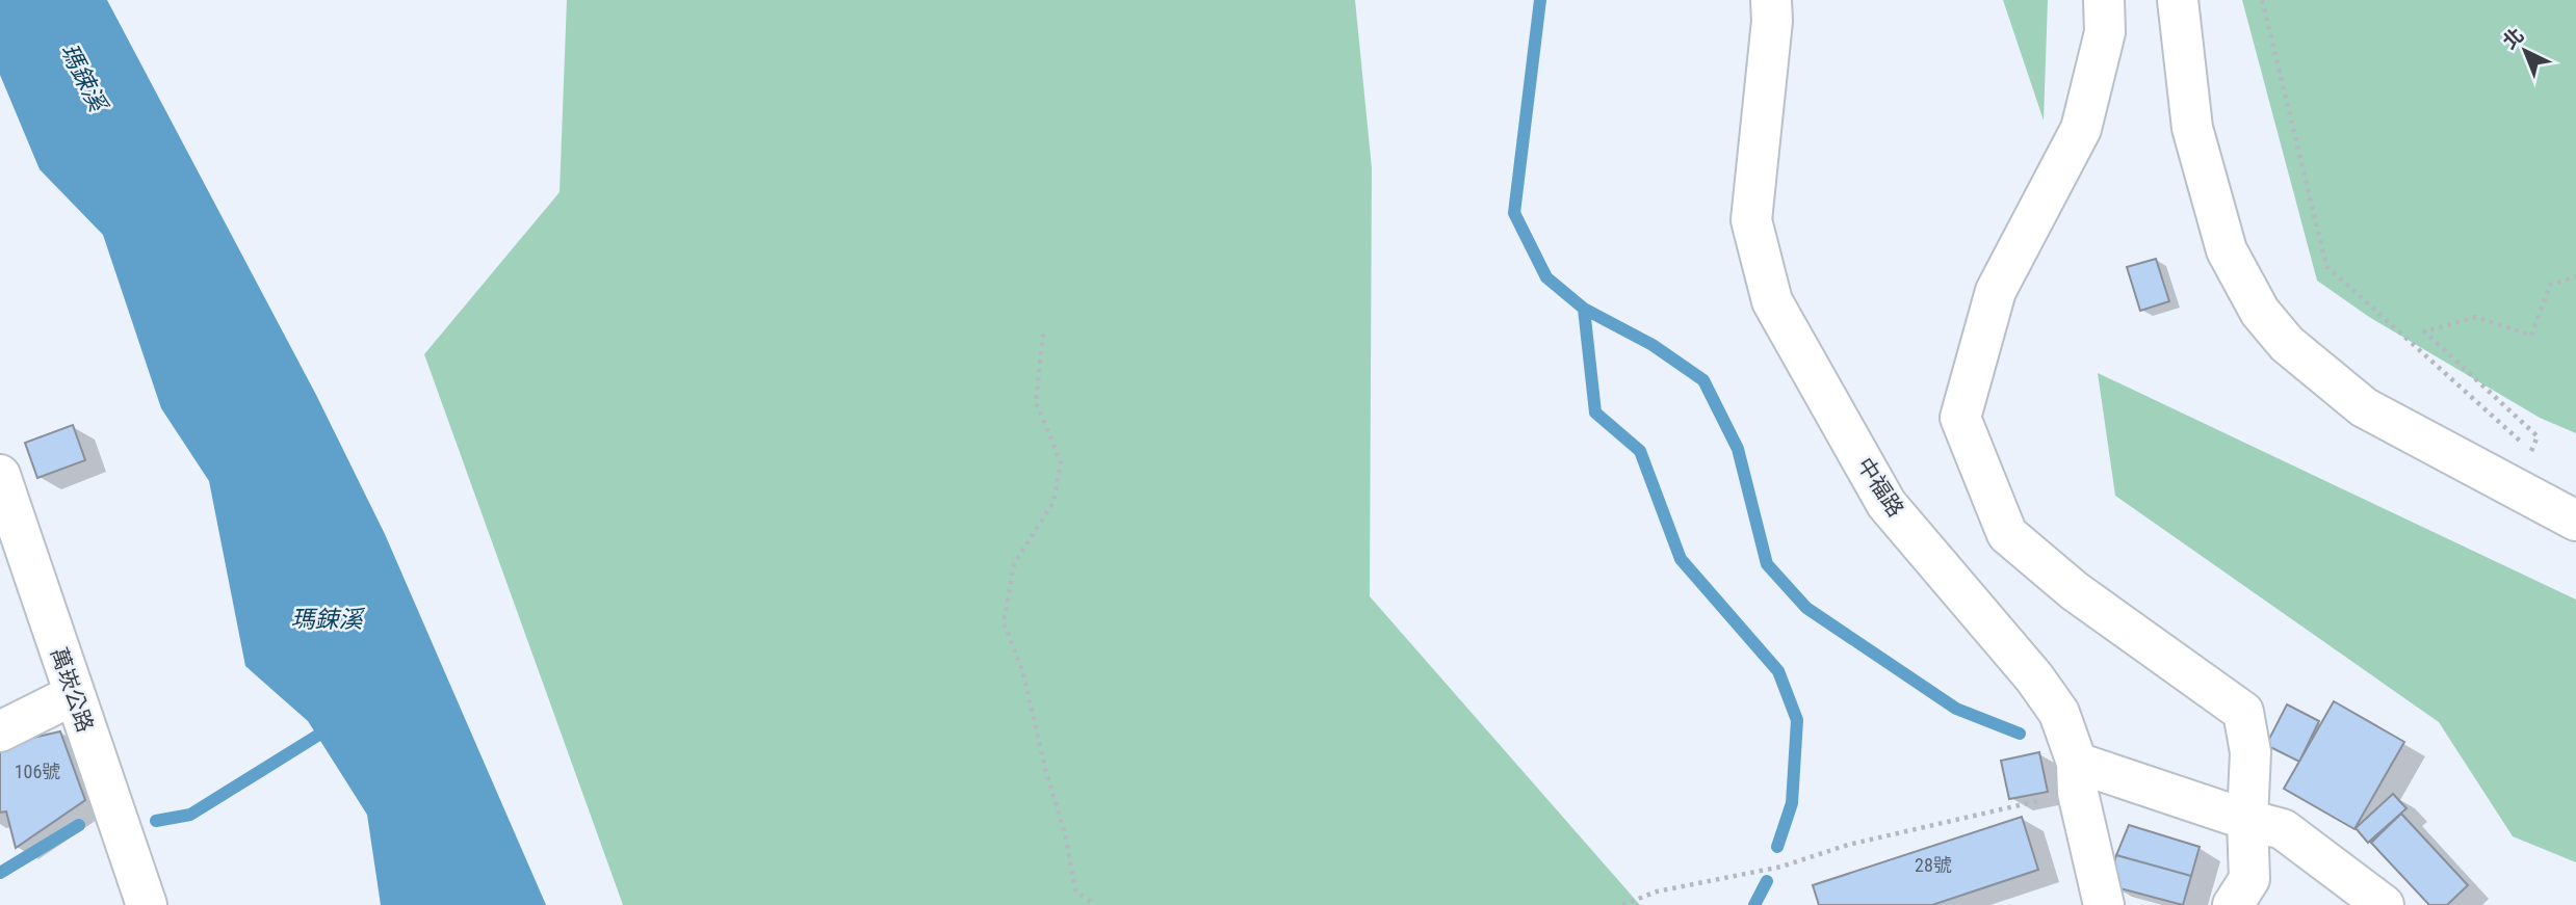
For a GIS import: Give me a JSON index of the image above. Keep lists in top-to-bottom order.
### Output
{
  "streets": {
    "street": ["中福路", "萬崁公路"]
  },
  "water": ["瑪鋉溪"],
  "house_numbers": ["106號", "28號"],
  "north": "top left"
}
